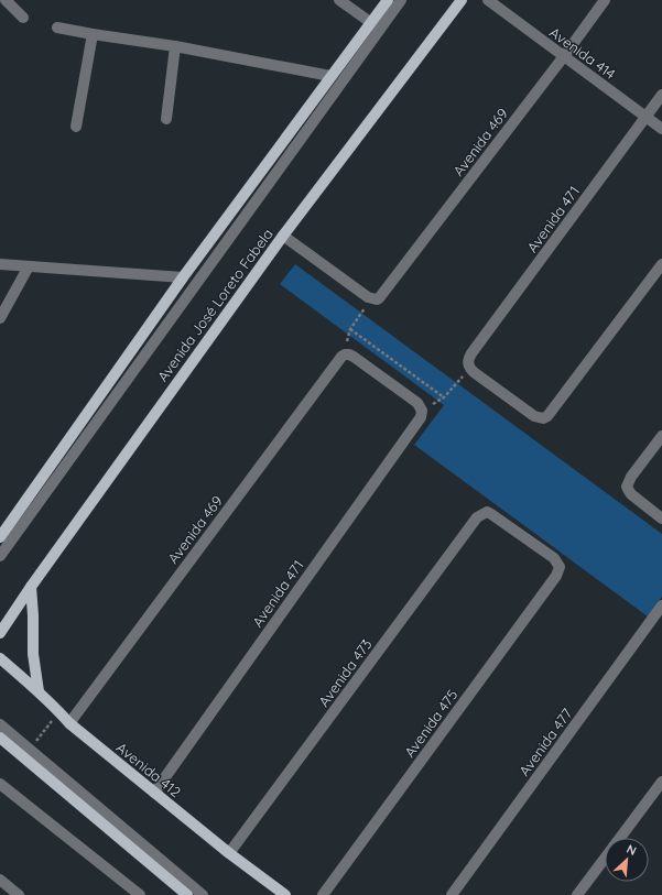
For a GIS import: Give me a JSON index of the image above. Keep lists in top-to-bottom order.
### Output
{
  "streets": {
    "main road": ["Avenida José Loreto Fabela", "Avenida 412"],
    "street": [
      "Avenida 414",
      "Avenida 469",
      "Avenida 471",
      "Avenida 473",
      "Avenida 475",
      "Avenida 477"
    ]
  },
  "crossings": [
    ["Avenida 414", "Avenida 469"],
    ["Avenida 414", "Avenida 471"],
    ["Avenida 469", "Avenida 412"],
    ["Avenida 471", "Avenida 412"],
    ["Avenida 473", "Avenida 475"],
    ["Avenida 473", "Avenida 412"]
  ],
  "north": "top right"
}
